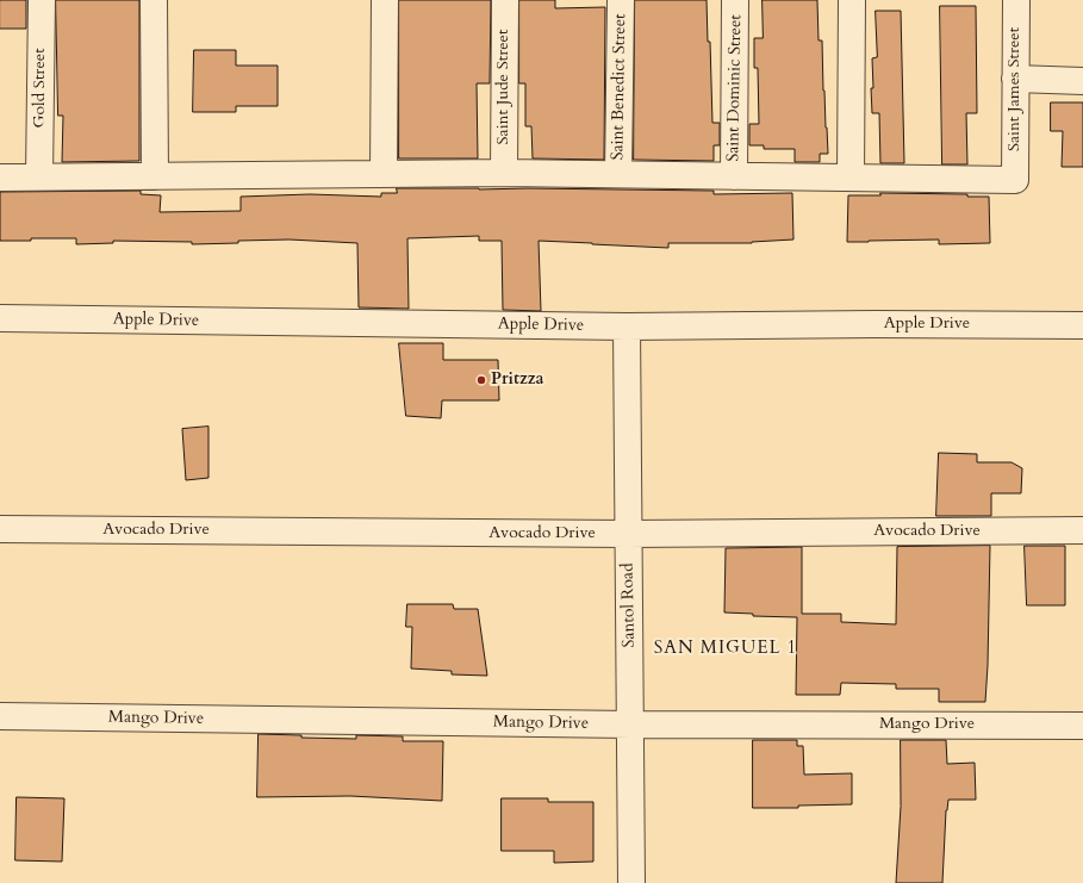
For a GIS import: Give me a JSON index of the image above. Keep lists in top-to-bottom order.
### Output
{
  "streets": {
    "street": [
      "Saint Jude Street",
      "Saint Benedict Street",
      "Gold Street",
      "Saint Dominic Street",
      "Saint James Street",
      "Apple Drive",
      "Avocado Drive",
      "Santol Road",
      "Mango Drive"
    ]
  },
  "crossings": [
    ["Apple Drive", "Santol Road"],
    ["Avocado Drive", "Santol Road"],
    ["Santol Road", "Mango Drive"]
  ],
  "districts": ["SAN MIGUEL 1"],
  "places": ["Pritzza"]
}
